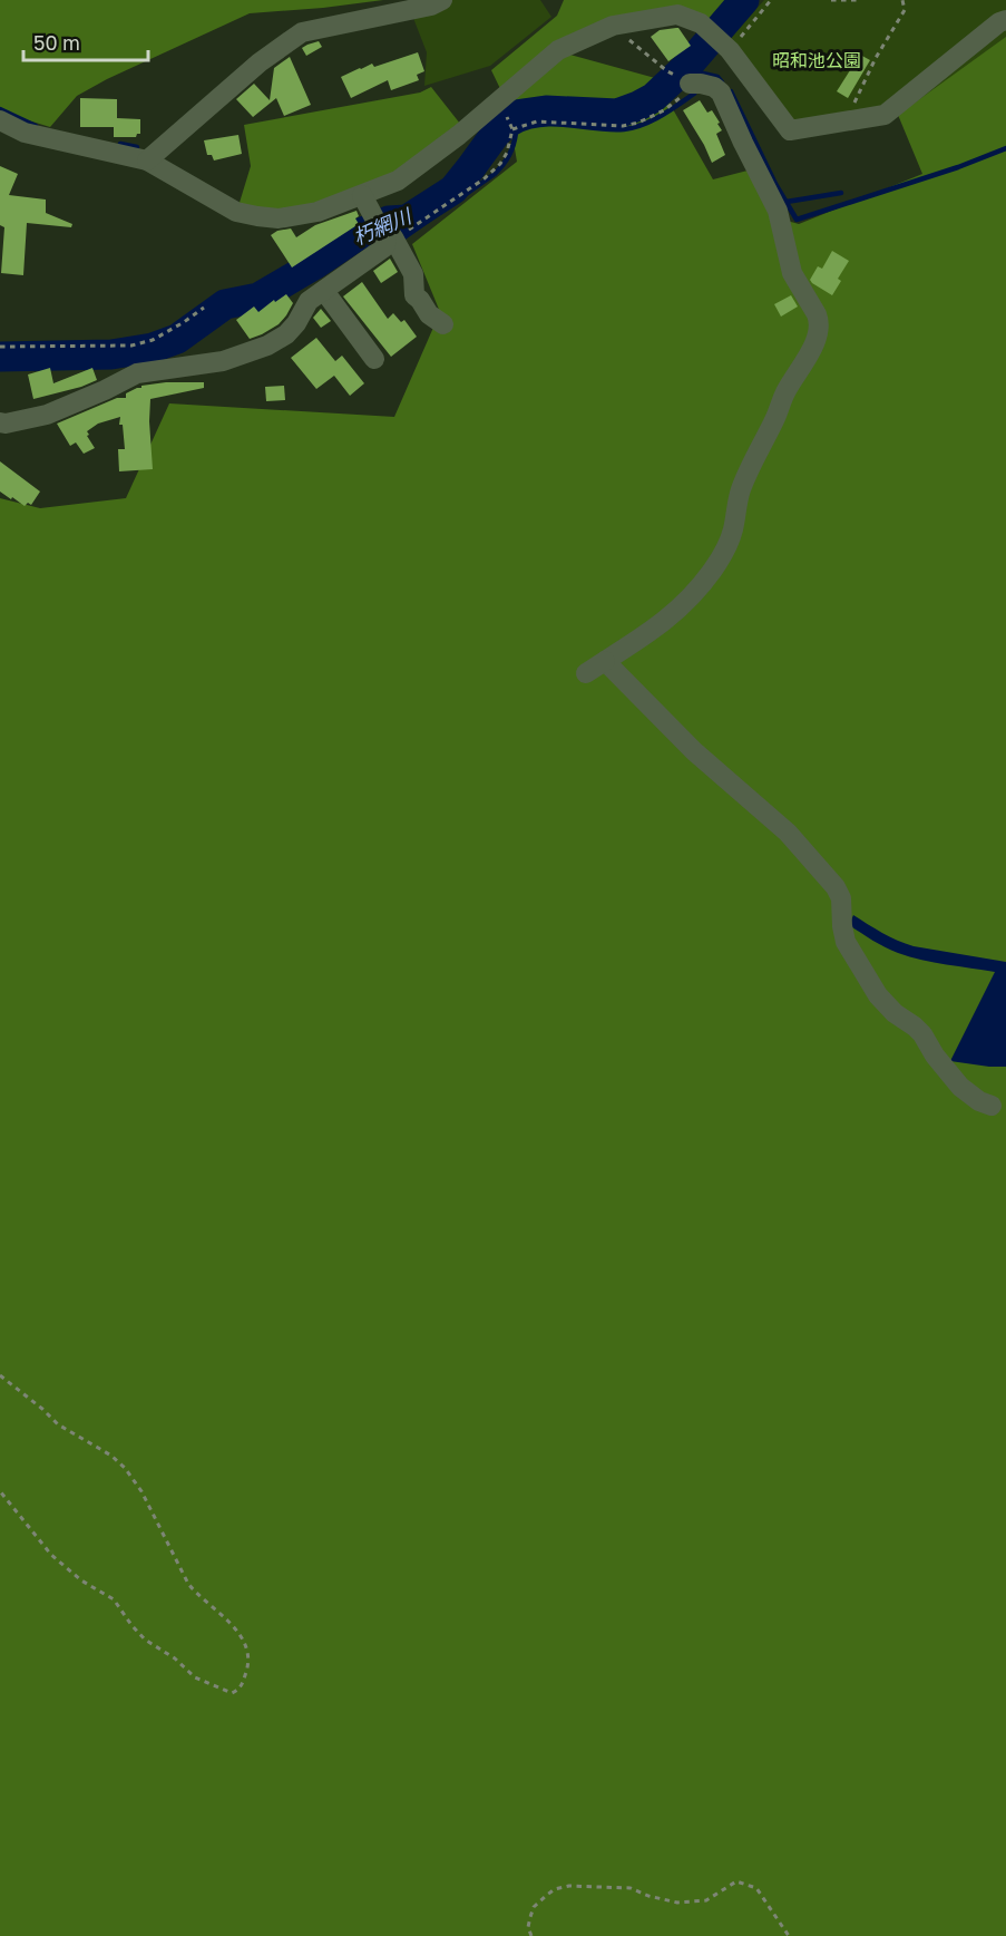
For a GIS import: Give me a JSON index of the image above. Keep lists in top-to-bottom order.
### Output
{
  "water": ["朽網川"],
  "parks": ["昭和池公園"],
  "scale_bar": "50 m"
}
